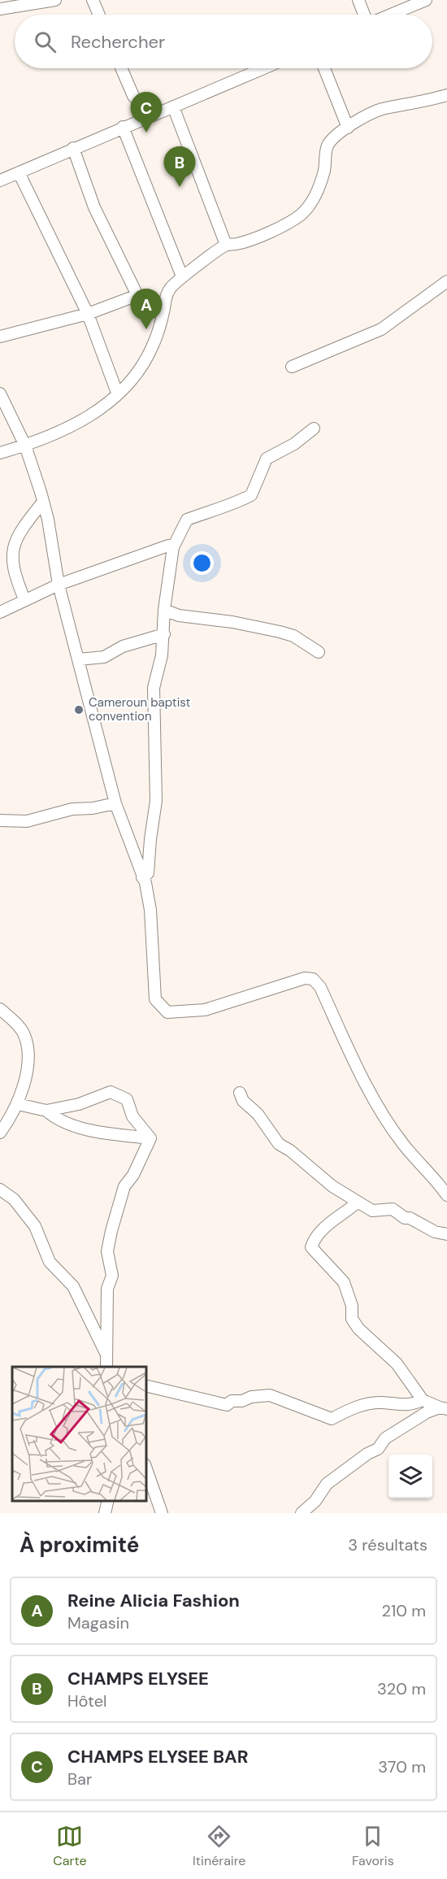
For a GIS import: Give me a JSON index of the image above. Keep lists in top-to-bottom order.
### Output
{
  "places": ["Cameroun baptist convention"],
  "page": {
    "search": "Rechercher",
    "pins": ["C", "B", "A"],
    "heading": ["À proximité", "3 résultats"],
    "list": [
      {
        "mark": "A",
        "name": "Reine Alicia Fashion",
        "note": "Magasin",
        "value": "210 m"
      },
      {
        "mark": "B",
        "name": "CHAMPS ELYSEE",
        "note": "Hôtel",
        "value": "320 m"
      },
      {
        "mark": "C",
        "name": "CHAMPS ELYSEE BAR",
        "note": "Bar",
        "value": "370 m"
      }
    ],
    "nav": ["Carte", "Itinéraire", "Favoris"]
  }
}
